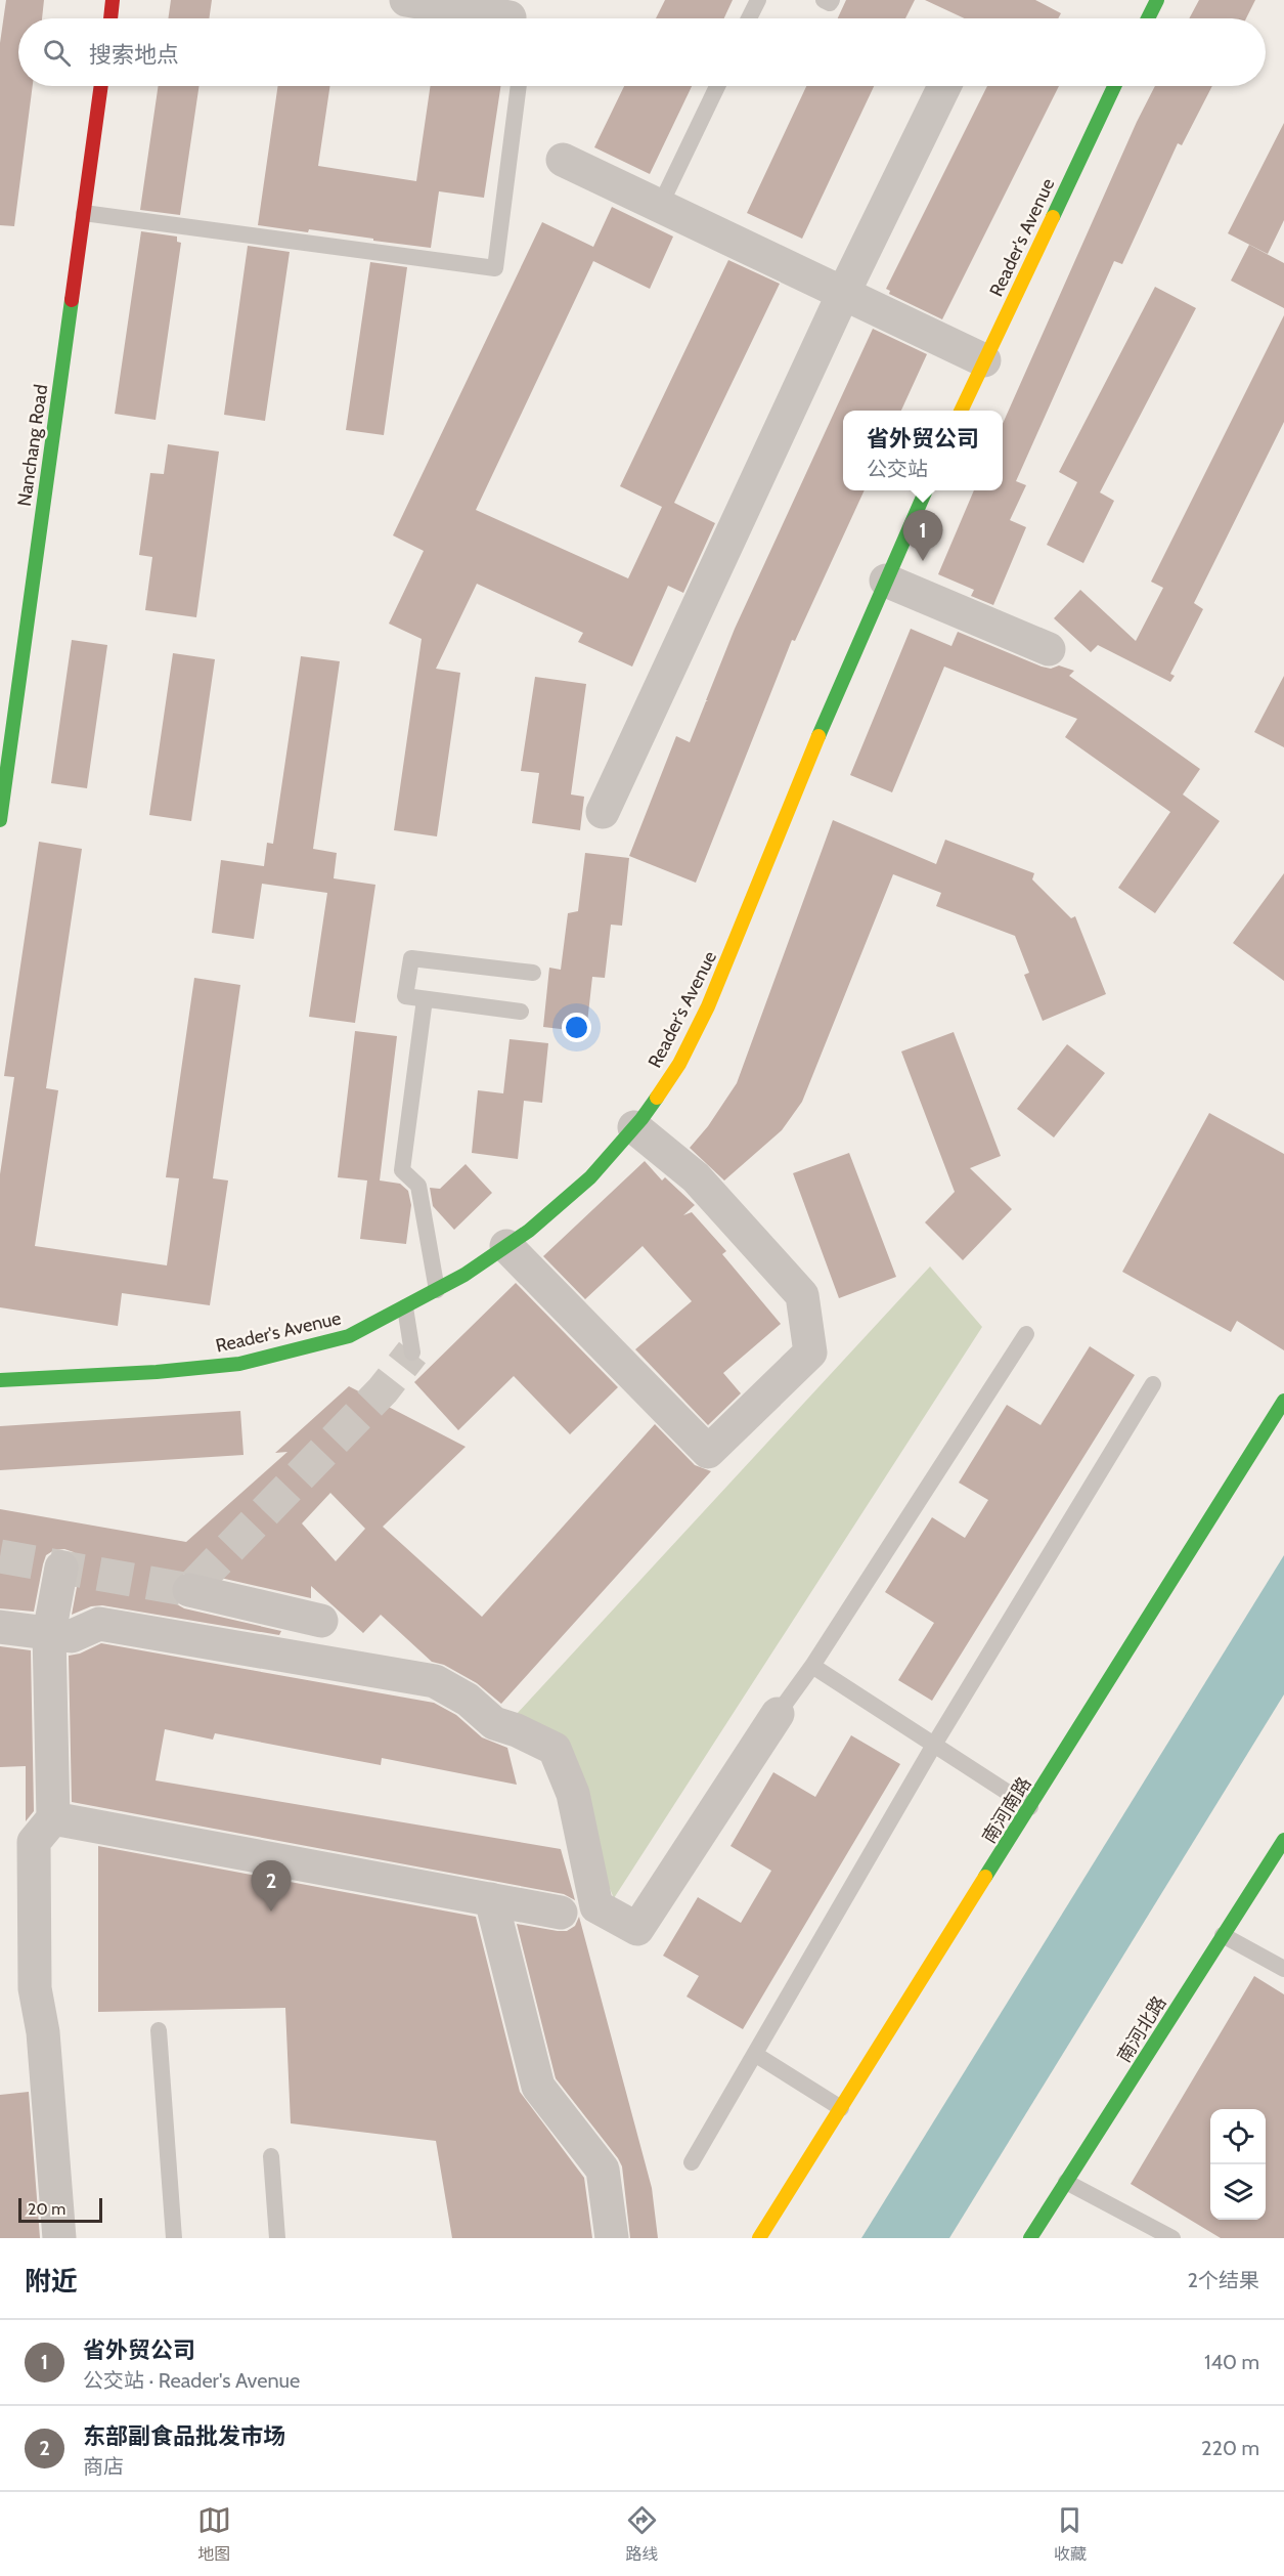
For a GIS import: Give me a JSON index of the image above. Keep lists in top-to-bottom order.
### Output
{
  "streets": {
    "main road": [
      "Reader's Avenue",
      "Nanchang Road",
      "南河南路",
      "南河北路"
    ]
  },
  "scale_bar": "20 m",
  "page": {
    "search": "搜索地点",
    "popup": ["省外贸公司", "公交站"],
    "pins": ["1", "2"],
    "scale": "20 m",
    "heading": ["附近", "2个结果"],
    "list": [
      {
        "mark": "1",
        "name": "省外贸公司",
        "note": "公交站 · Reader's Avenue",
        "value": "140 m"
      },
      {
        "mark": "2",
        "name": "东部副食品批发市场",
        "note": "商店",
        "value": "220 m"
      }
    ],
    "nav": ["地图", "路线", "收藏"]
  }
}
